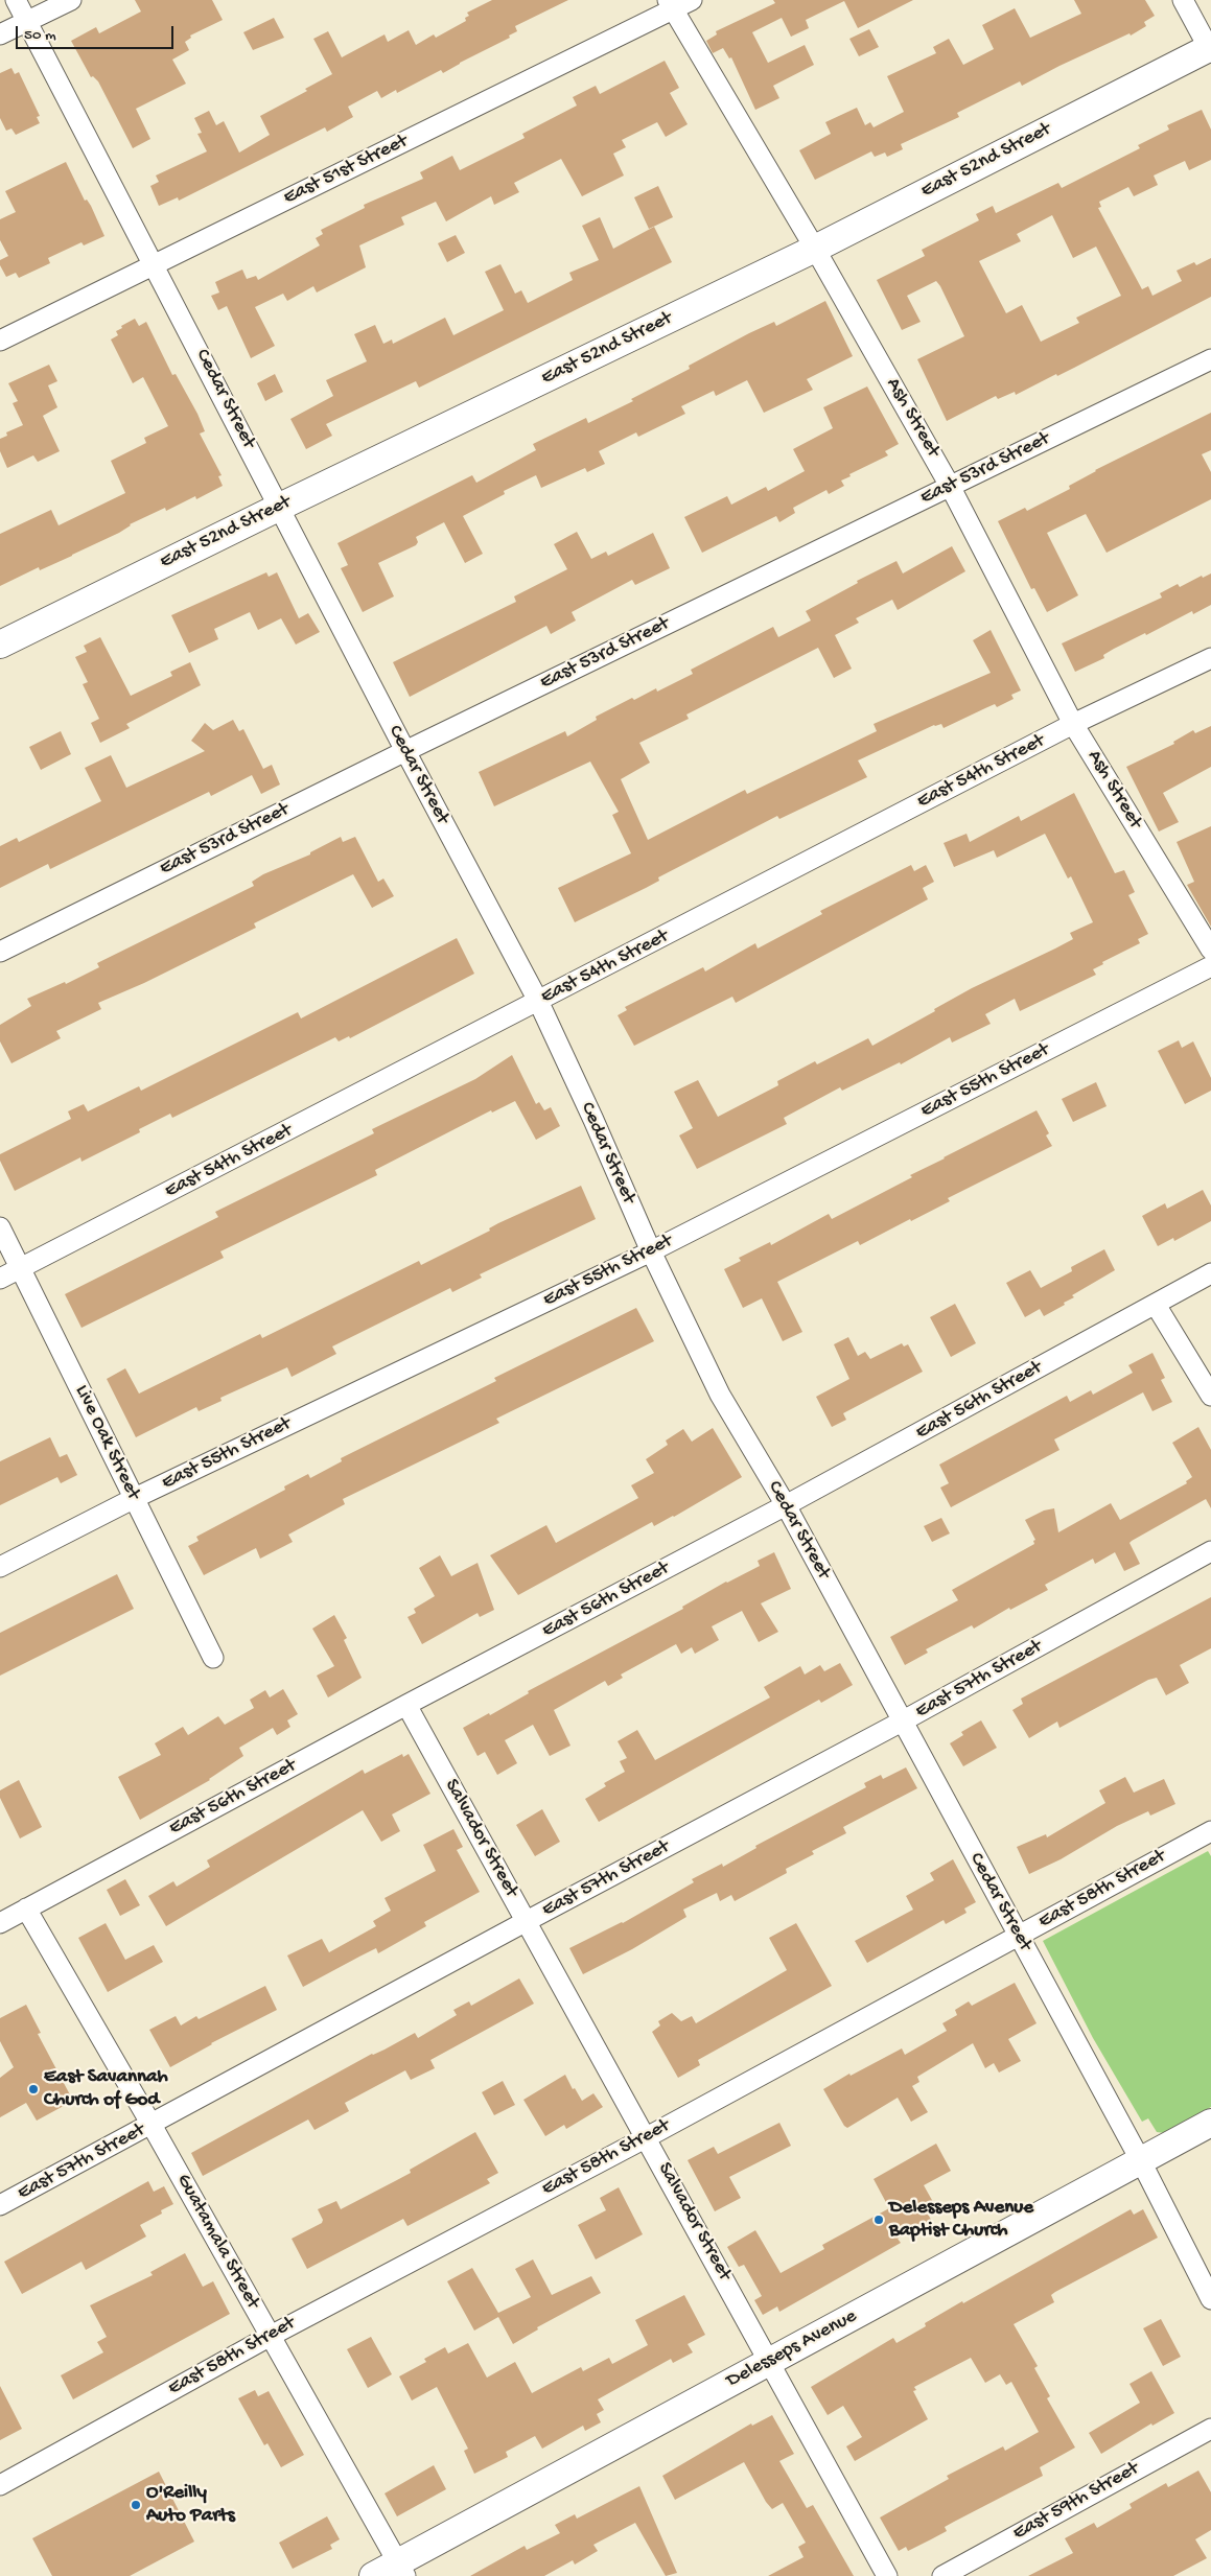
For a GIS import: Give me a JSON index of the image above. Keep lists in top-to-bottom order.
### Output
{
  "streets": {
    "main road": ["East 52nd Street", "Delesseps Avenue"],
    "street": [
      "East 51st Street",
      "Cedar Street",
      "Ash Street",
      "East 53rd Street",
      "East 54th Street",
      "East 55th Street",
      "East 56th Street",
      "Live Oak Street",
      "East 57th Street",
      "Salvador Street",
      "East 58th Street",
      "Guatamala Street",
      "East 59th Street"
    ]
  },
  "crossings": [
    ["East 52nd Street", "Cedar Street"],
    ["East 52nd Street", "Ash Street"],
    ["East 51st Street", "Cedar Street"],
    ["East 51st Street", "Ash Street"],
    ["Cedar Street", "East 53rd Street"],
    ["Cedar Street", "East 54th Street"],
    ["Cedar Street", "East 55th Street"],
    ["Cedar Street", "East 56th Street"],
    ["Cedar Street", "East 57th Street"],
    ["Cedar Street", "East 58th Street"],
    ["Cedar Street", "Delesseps Avenue"],
    ["Ash Street", "East 53rd Street"],
    ["Ash Street", "East 54th Street"],
    ["East 54th Street", "Live Oak Street"],
    ["East 55th Street", "Live Oak Street"],
    ["East 56th Street", "Salvador Street"],
    ["East 56th Street", "Guatamala Street"],
    ["East 57th Street", "Salvador Street"],
    ["East 57th Street", "Guatamala Street"],
    ["Salvador Street", "East 58th Street"],
    ["Salvador Street", "Delesseps Avenue"],
    ["East 58th Street", "Guatamala Street"],
    ["Guatamala Street", "Delesseps Avenue"]
  ],
  "places": ["East Savannah Church of God", "Delesseps Avenue Baptist Church", "O'Reilly Auto Parts"],
  "scale_bar": "50 m"
}
